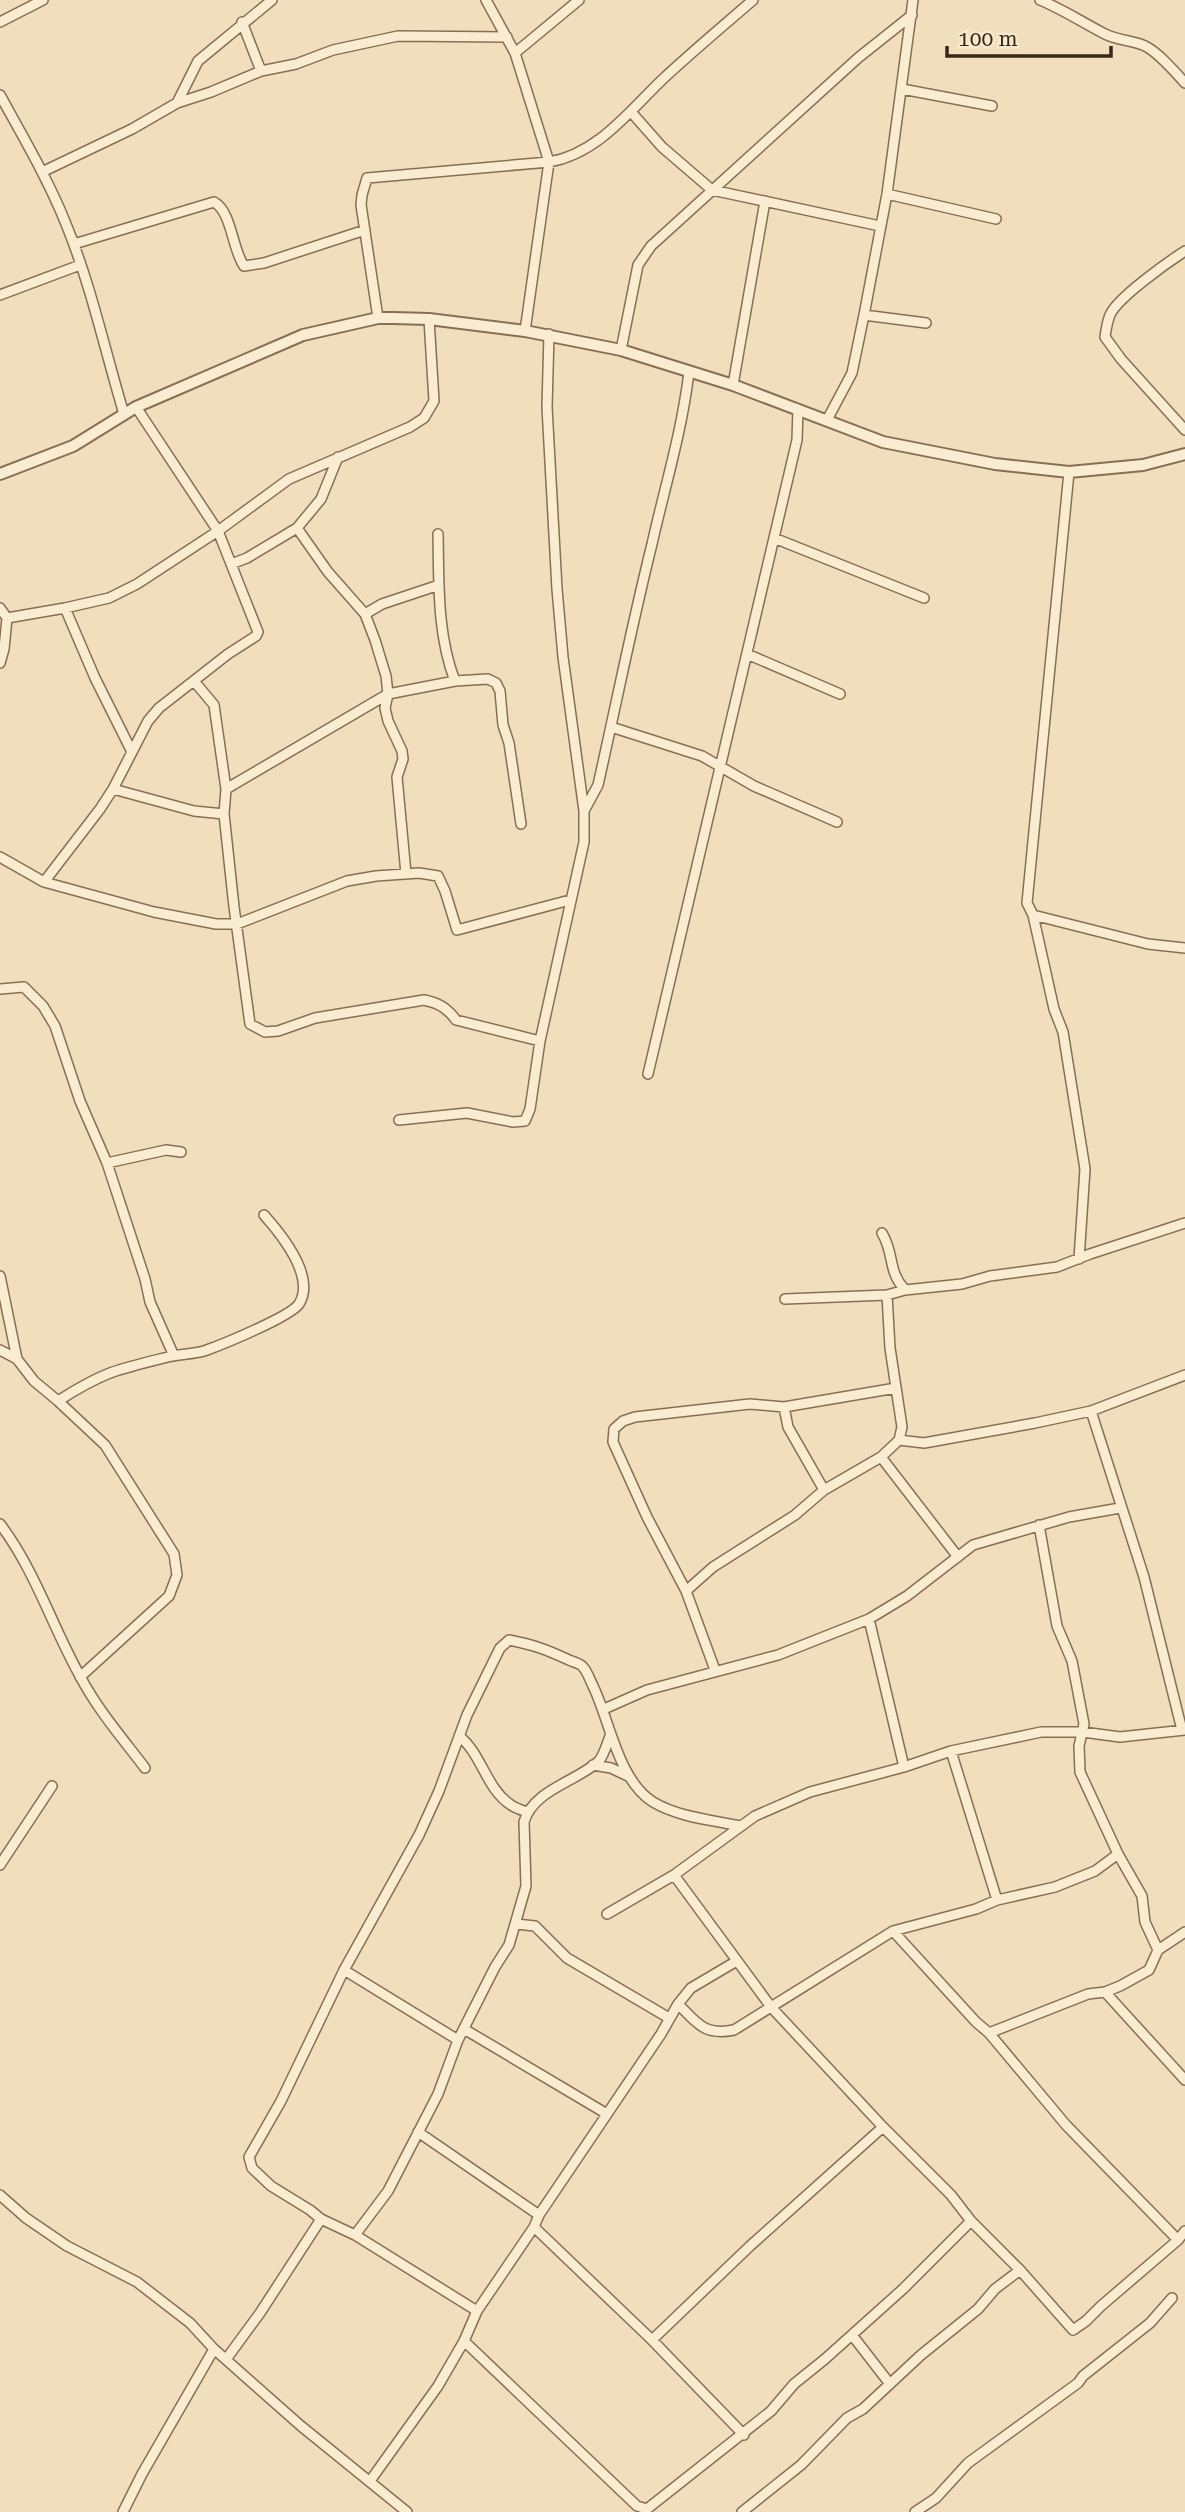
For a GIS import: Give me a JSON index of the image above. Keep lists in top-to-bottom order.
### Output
{
  "scale_bar": "100 m"
}
